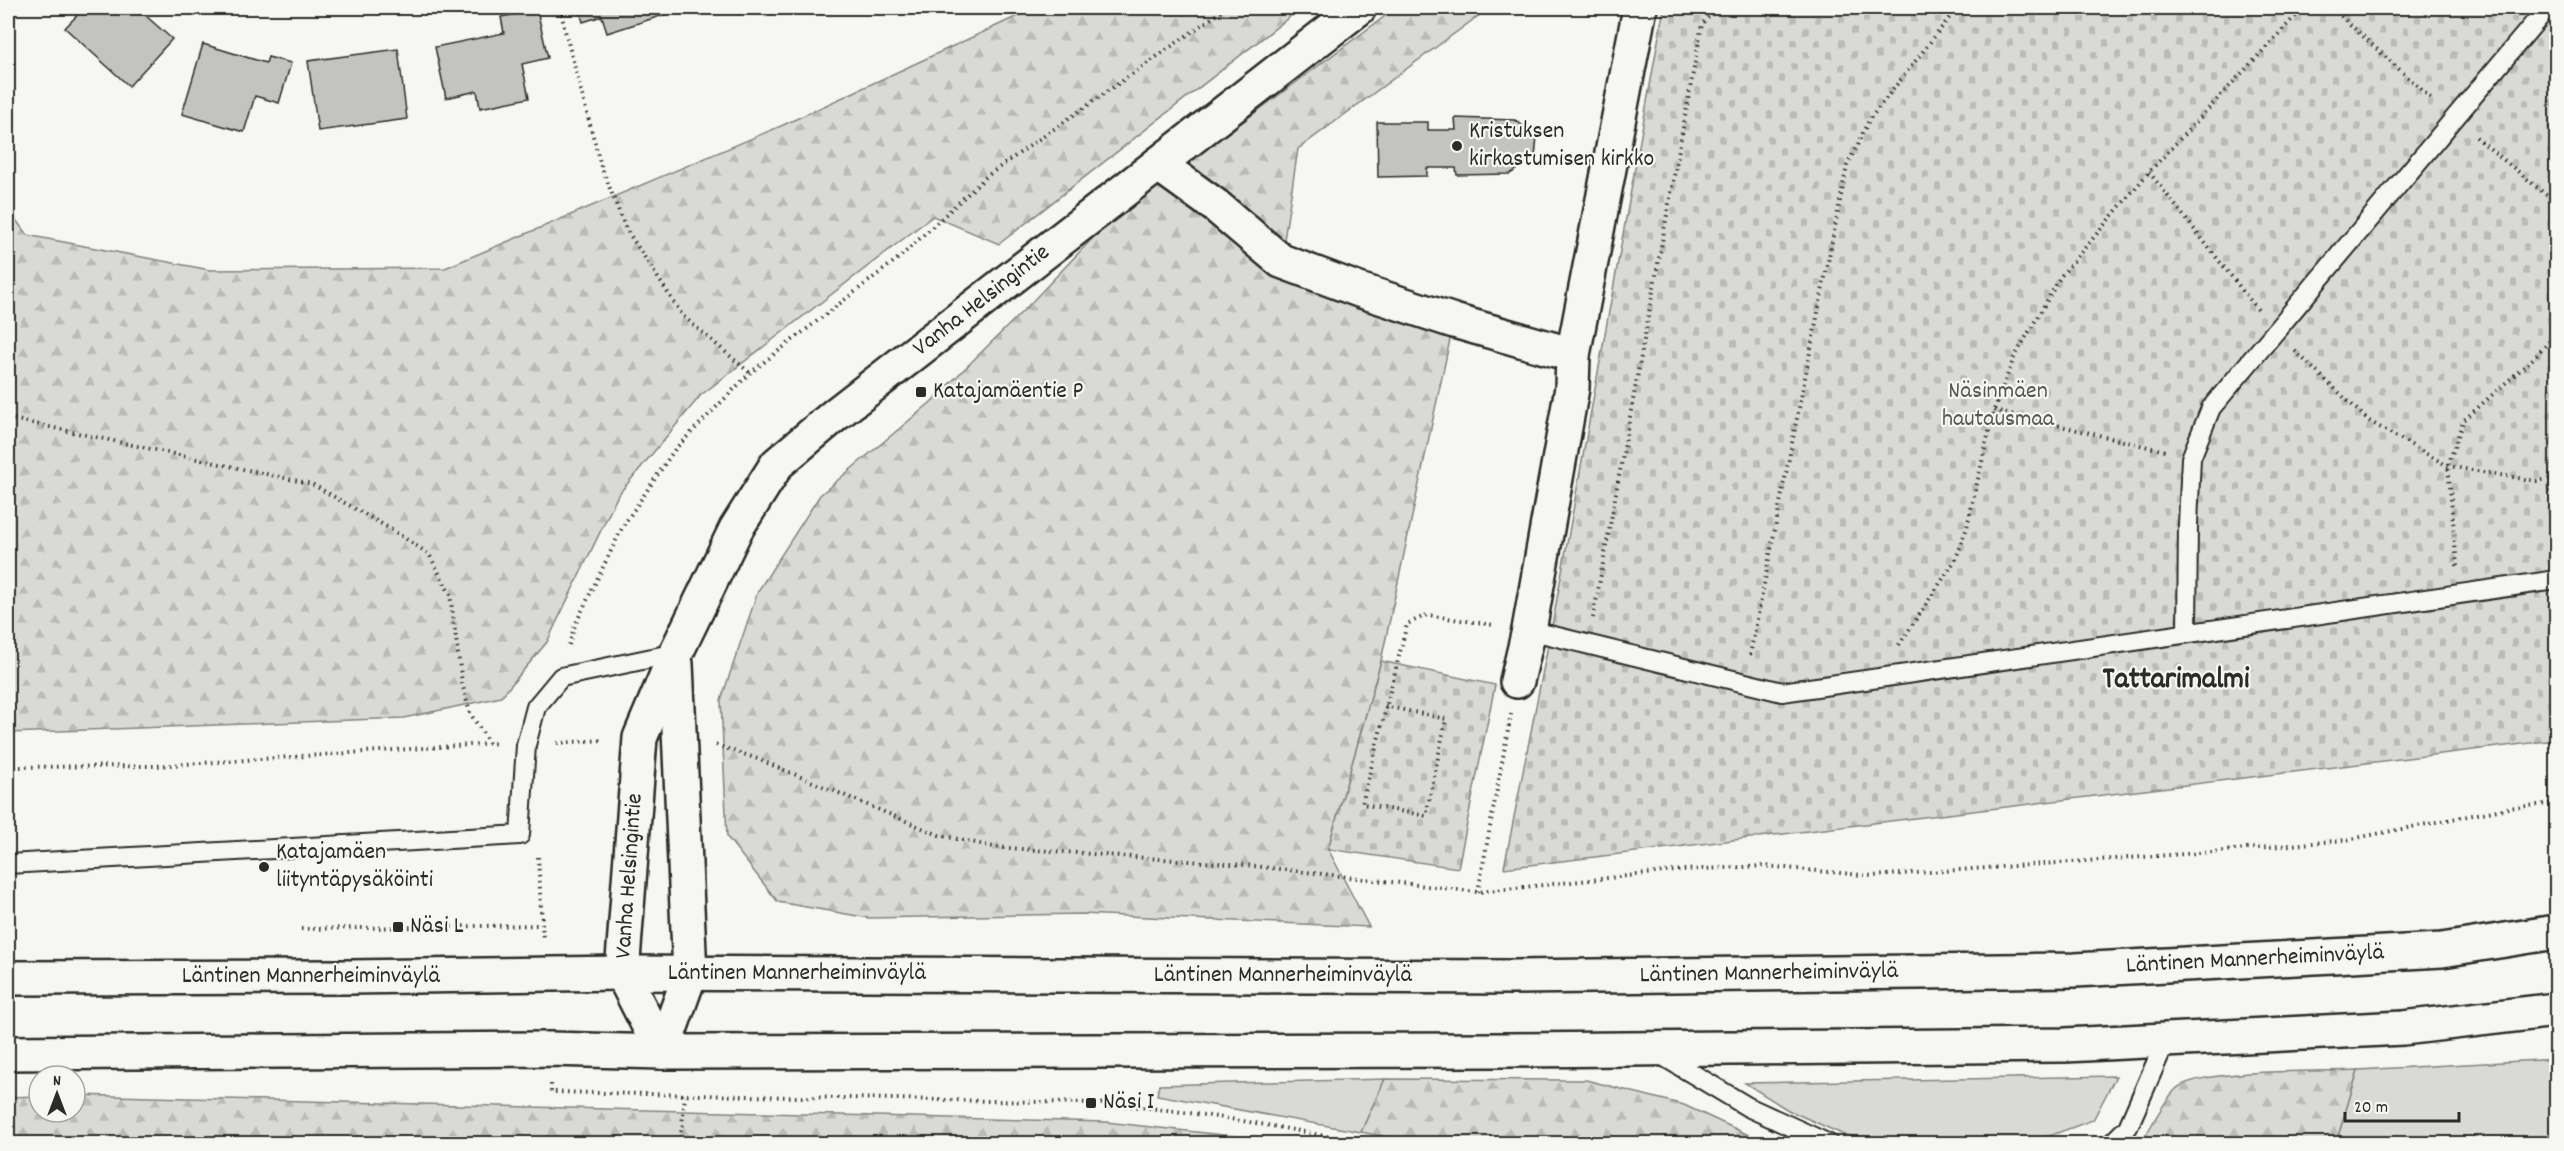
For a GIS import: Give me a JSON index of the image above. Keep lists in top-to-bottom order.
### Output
{
  "streets": {
    "main road": ["Vanha Helsingintie", "Läntinen Mannerheiminväylä"]
  },
  "crossings": [
    ["Vanha Helsingintie", "Läntinen Mannerheiminväylä"]
  ],
  "districts": ["Tattarimalmi"],
  "parks": ["Näsinmäen hautausmaa"],
  "places": {
    "other": ["Kristuksen kirkastumisen kirkko", "Katajamäen liityntäpysäköinti"],
    "transit": ["Katajamäentie P", "Näsi L", "Näsi I"]
  },
  "scale_bar": "20 m",
  "north": "top"
}
